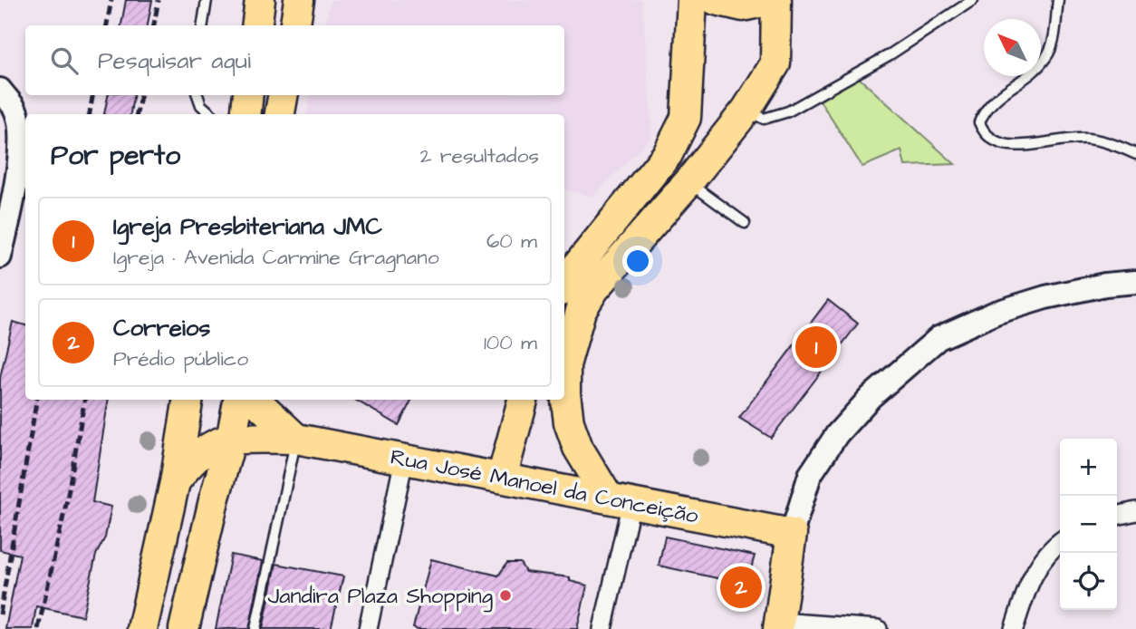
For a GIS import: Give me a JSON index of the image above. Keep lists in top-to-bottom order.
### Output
{
  "streets": {
    "main road": ["Rua José Manoel da Conceição"]
  },
  "places": ["Jandira Plaza Shopping"],
  "north": "top left",
  "page": {
    "search": "Pesquisar aqui",
    "heading": ["Por perto", "2 resultados"],
    "list": [
      {
        "mark": "1",
        "name": "Igreja Presbiteriana JMC",
        "note": "Igreja · Avenida Carmine Gragnano",
        "value": "60 m"
      },
      {
        "mark": "2",
        "name": "Correios",
        "note": "Prédio público",
        "value": "100 m"
      }
    ],
    "pins": ["1", "2"],
    "map_buttons": ["+", "−"]
  }
}
